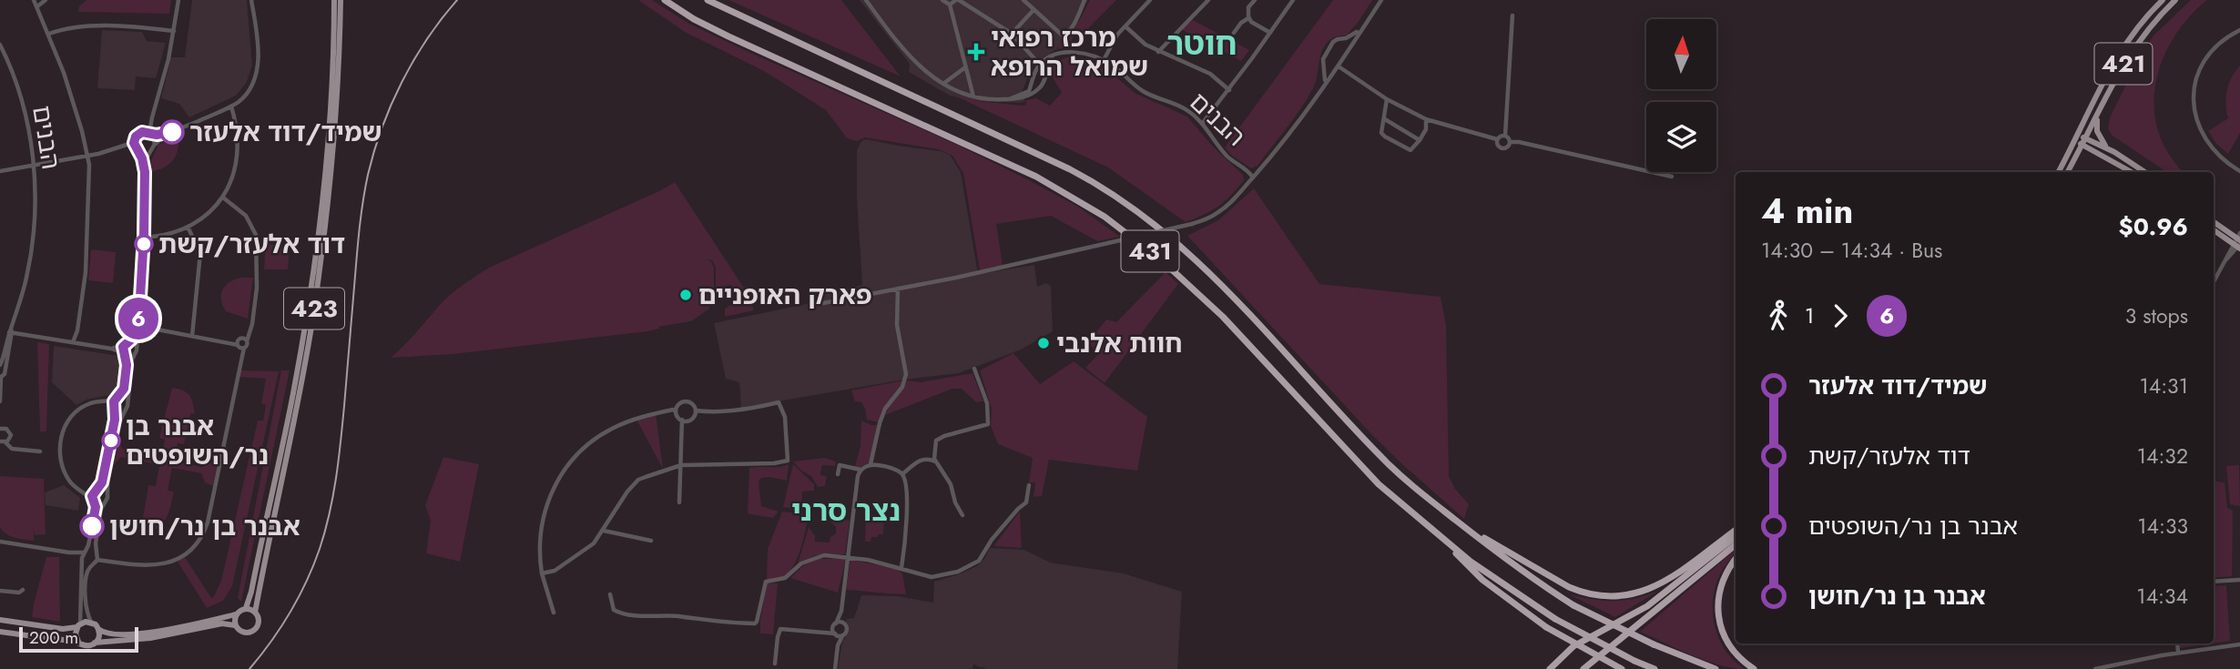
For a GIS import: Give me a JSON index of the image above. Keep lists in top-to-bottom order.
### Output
{
  "streets": {
    "highway": ["431"],
    "main road": ["421", "423"],
    "street": ["הבנים"]
  },
  "districts": ["חוטר", "נצר סרני"],
  "places": {
    "health": ["מרכז רפואי שמואל הרופא"],
    "other": [
      "שמיד/דוד אלעזר",
      "דוד אלעזר/קשת",
      "פארק האופניים",
      "חוות אלנבי",
      "אבנר בן נר/השופטים",
      "אבנר בן נר/חושן"
    ]
  },
  "lines": ["bus line 6"],
  "scale_bar": "200 m",
  "north": "top",
  "page": {
    "on_map": "6",
    "heading": ["4 min", "14:30 – 14:34 · Bus", "$0.96"],
    "legs": ["1", "6", "3 stops"],
    "list": [
      {
        "name": "שמיד/דוד אלעזר",
        "value": "14:31"
      },
      {
        "name": "דוד אלעזר/קשת",
        "value": "14:32"
      },
      {
        "name": "אבנר בן נר/השופטים",
        "value": "14:33"
      },
      {
        "name": "אבנר בן נר/חושן",
        "value": "14:34"
      }
    ],
    "scale": "200 m"
  }
}
